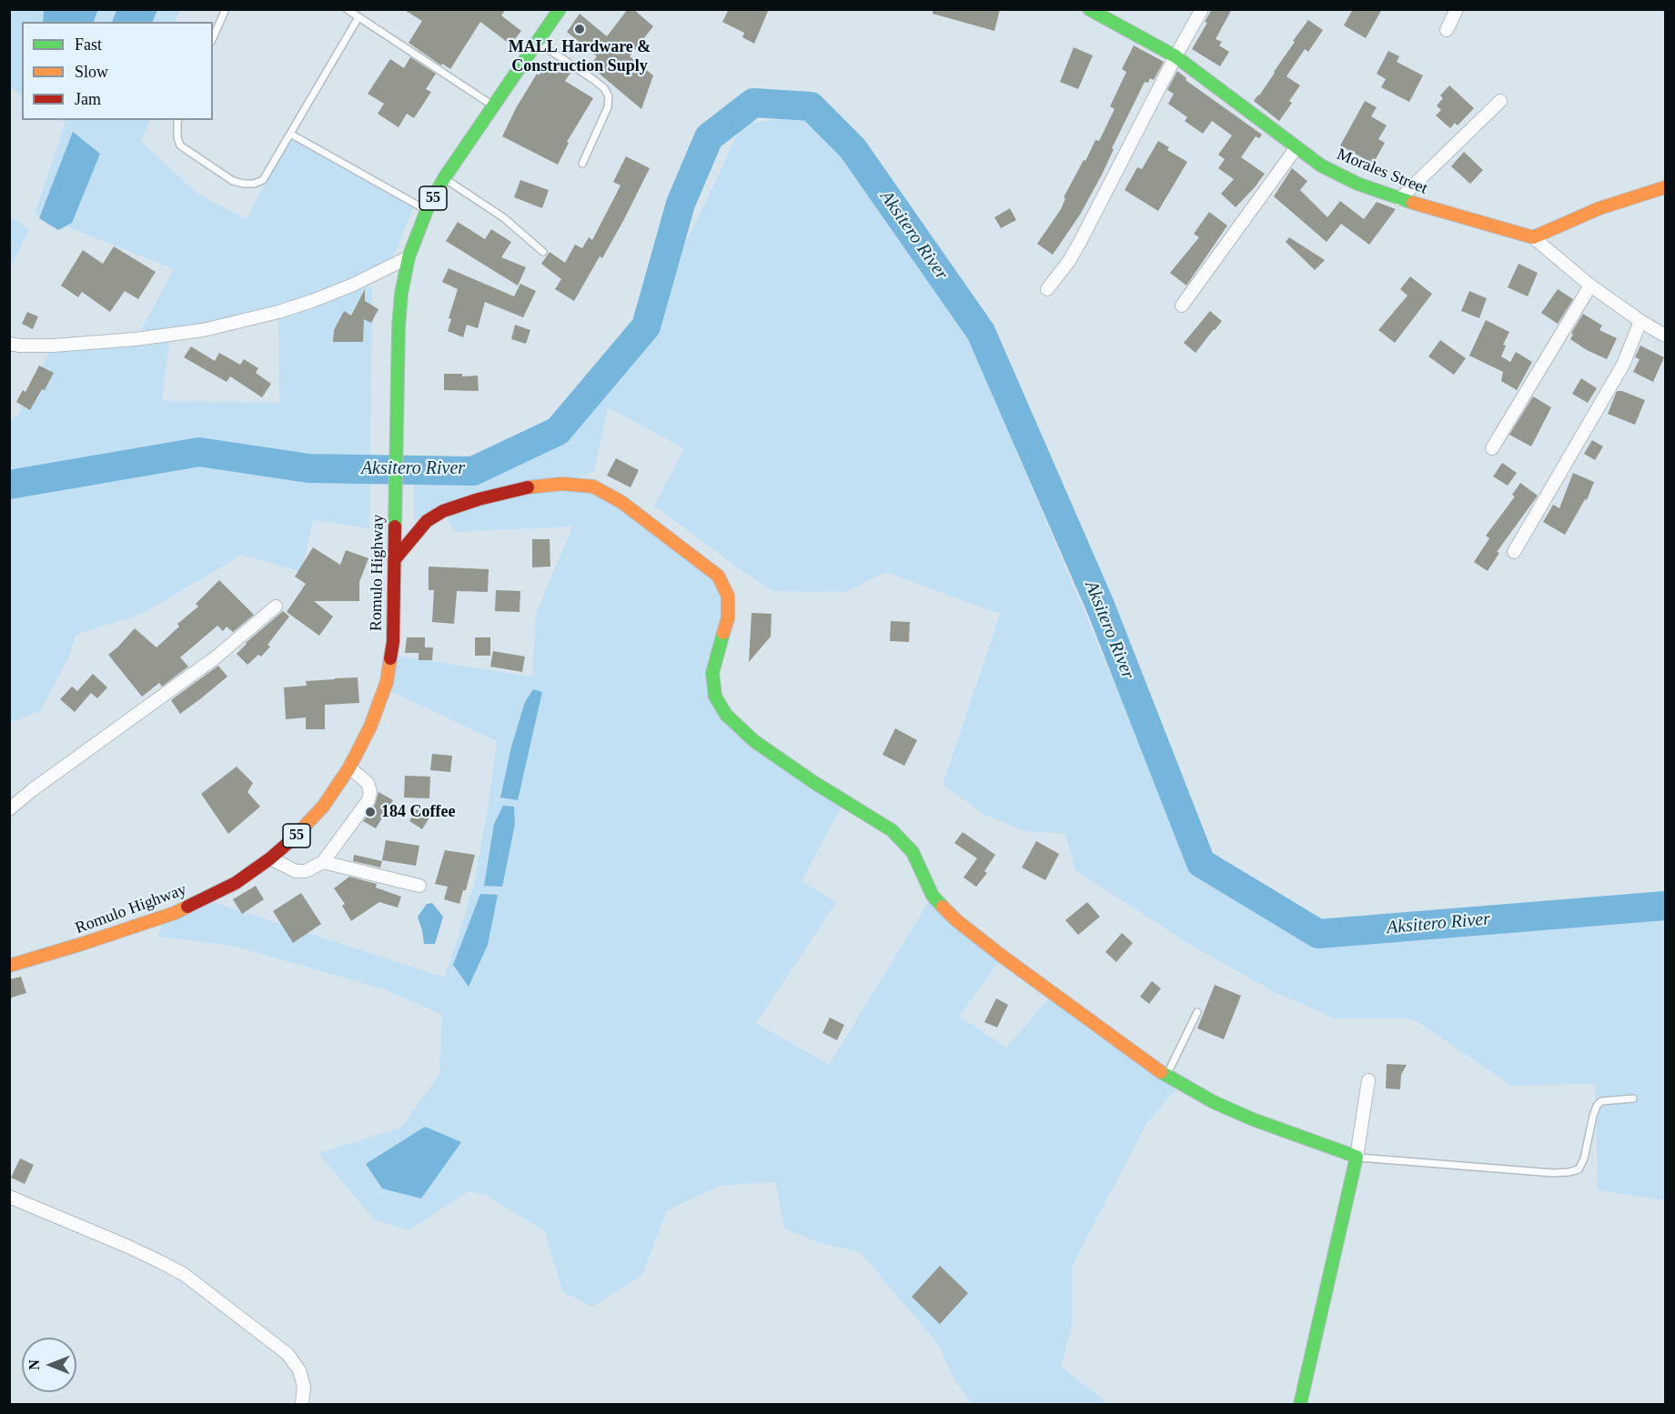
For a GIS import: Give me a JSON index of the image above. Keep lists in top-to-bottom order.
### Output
{
  "streets": {
    "main road": ["Morales Street", "55", "Romulo Highway"]
  },
  "water": ["Aksitero River"],
  "places": ["MALL Hardware & Construction Suply", "184 Coffee"],
  "legend": ["Fast", "Slow", "Jam"],
  "north": "left"
}
